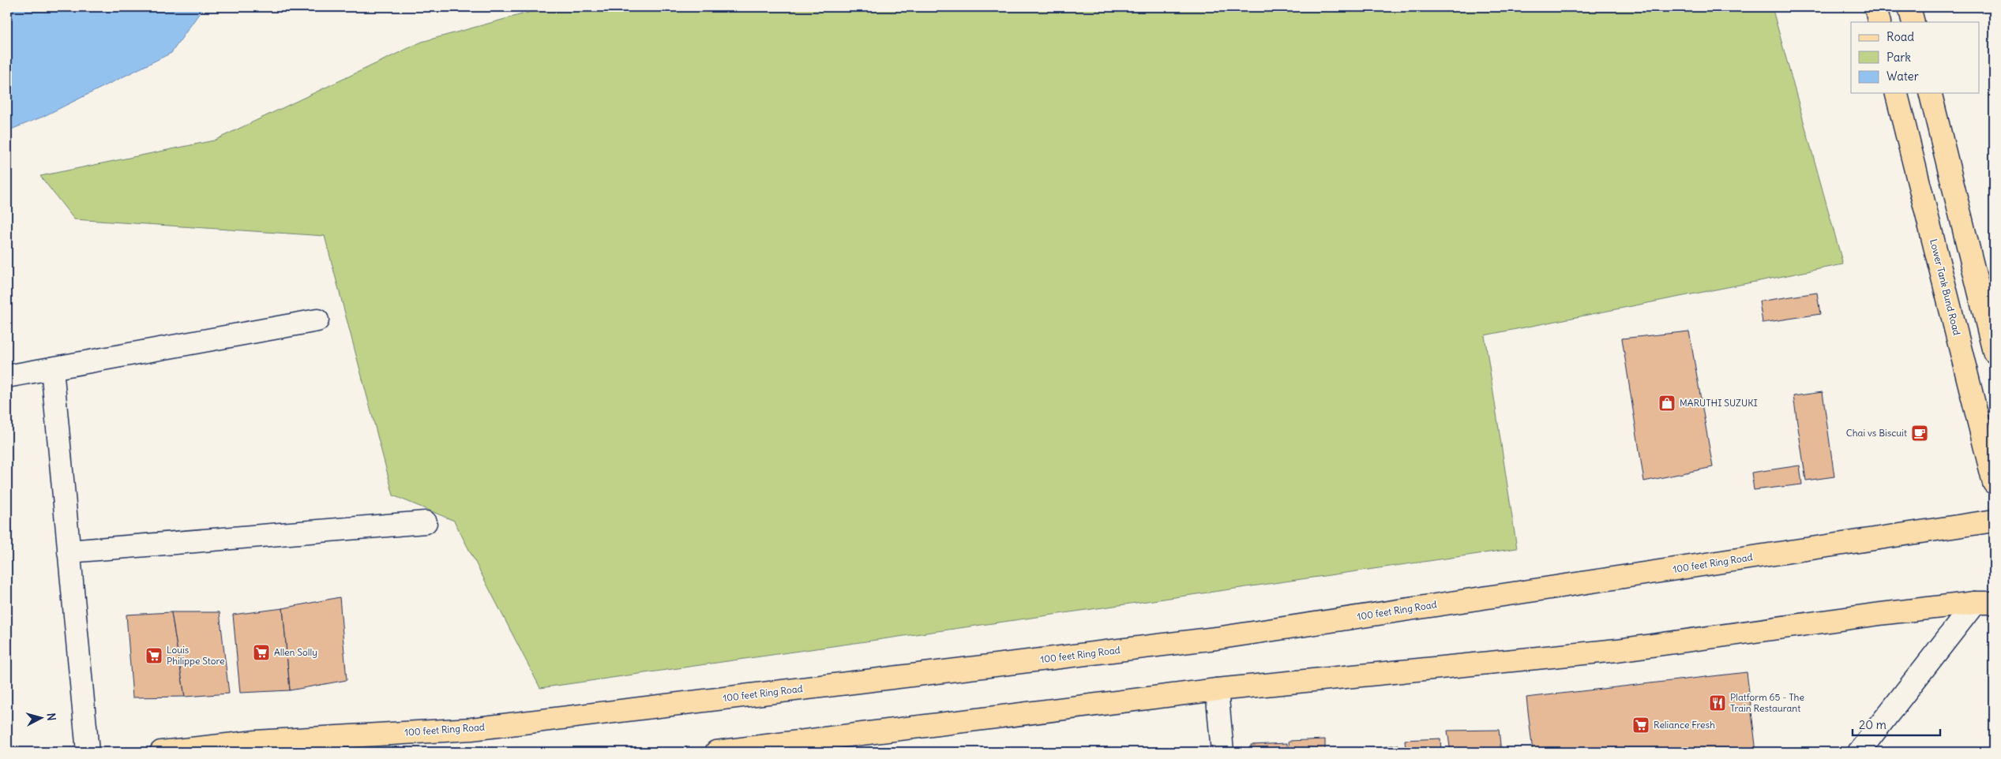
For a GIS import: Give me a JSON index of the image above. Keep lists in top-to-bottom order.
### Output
{
  "streets": {
    "main road": ["Lower Tank Bund Road", "100 feet Ring Road"]
  },
  "places": {
    "shop": ["MARUTHI SUZUKI"],
    "cafe": ["Chai vs Biscuit"],
    "supermarket": ["Allen Solly", "Louis Philippe Store", "Reliance Fresh"],
    "restaurant": ["Platform 65 - The Train Restaurant"]
  },
  "legend": ["Road", "Park", "Water"],
  "scale_bar": "20 m",
  "north": "right"
}
